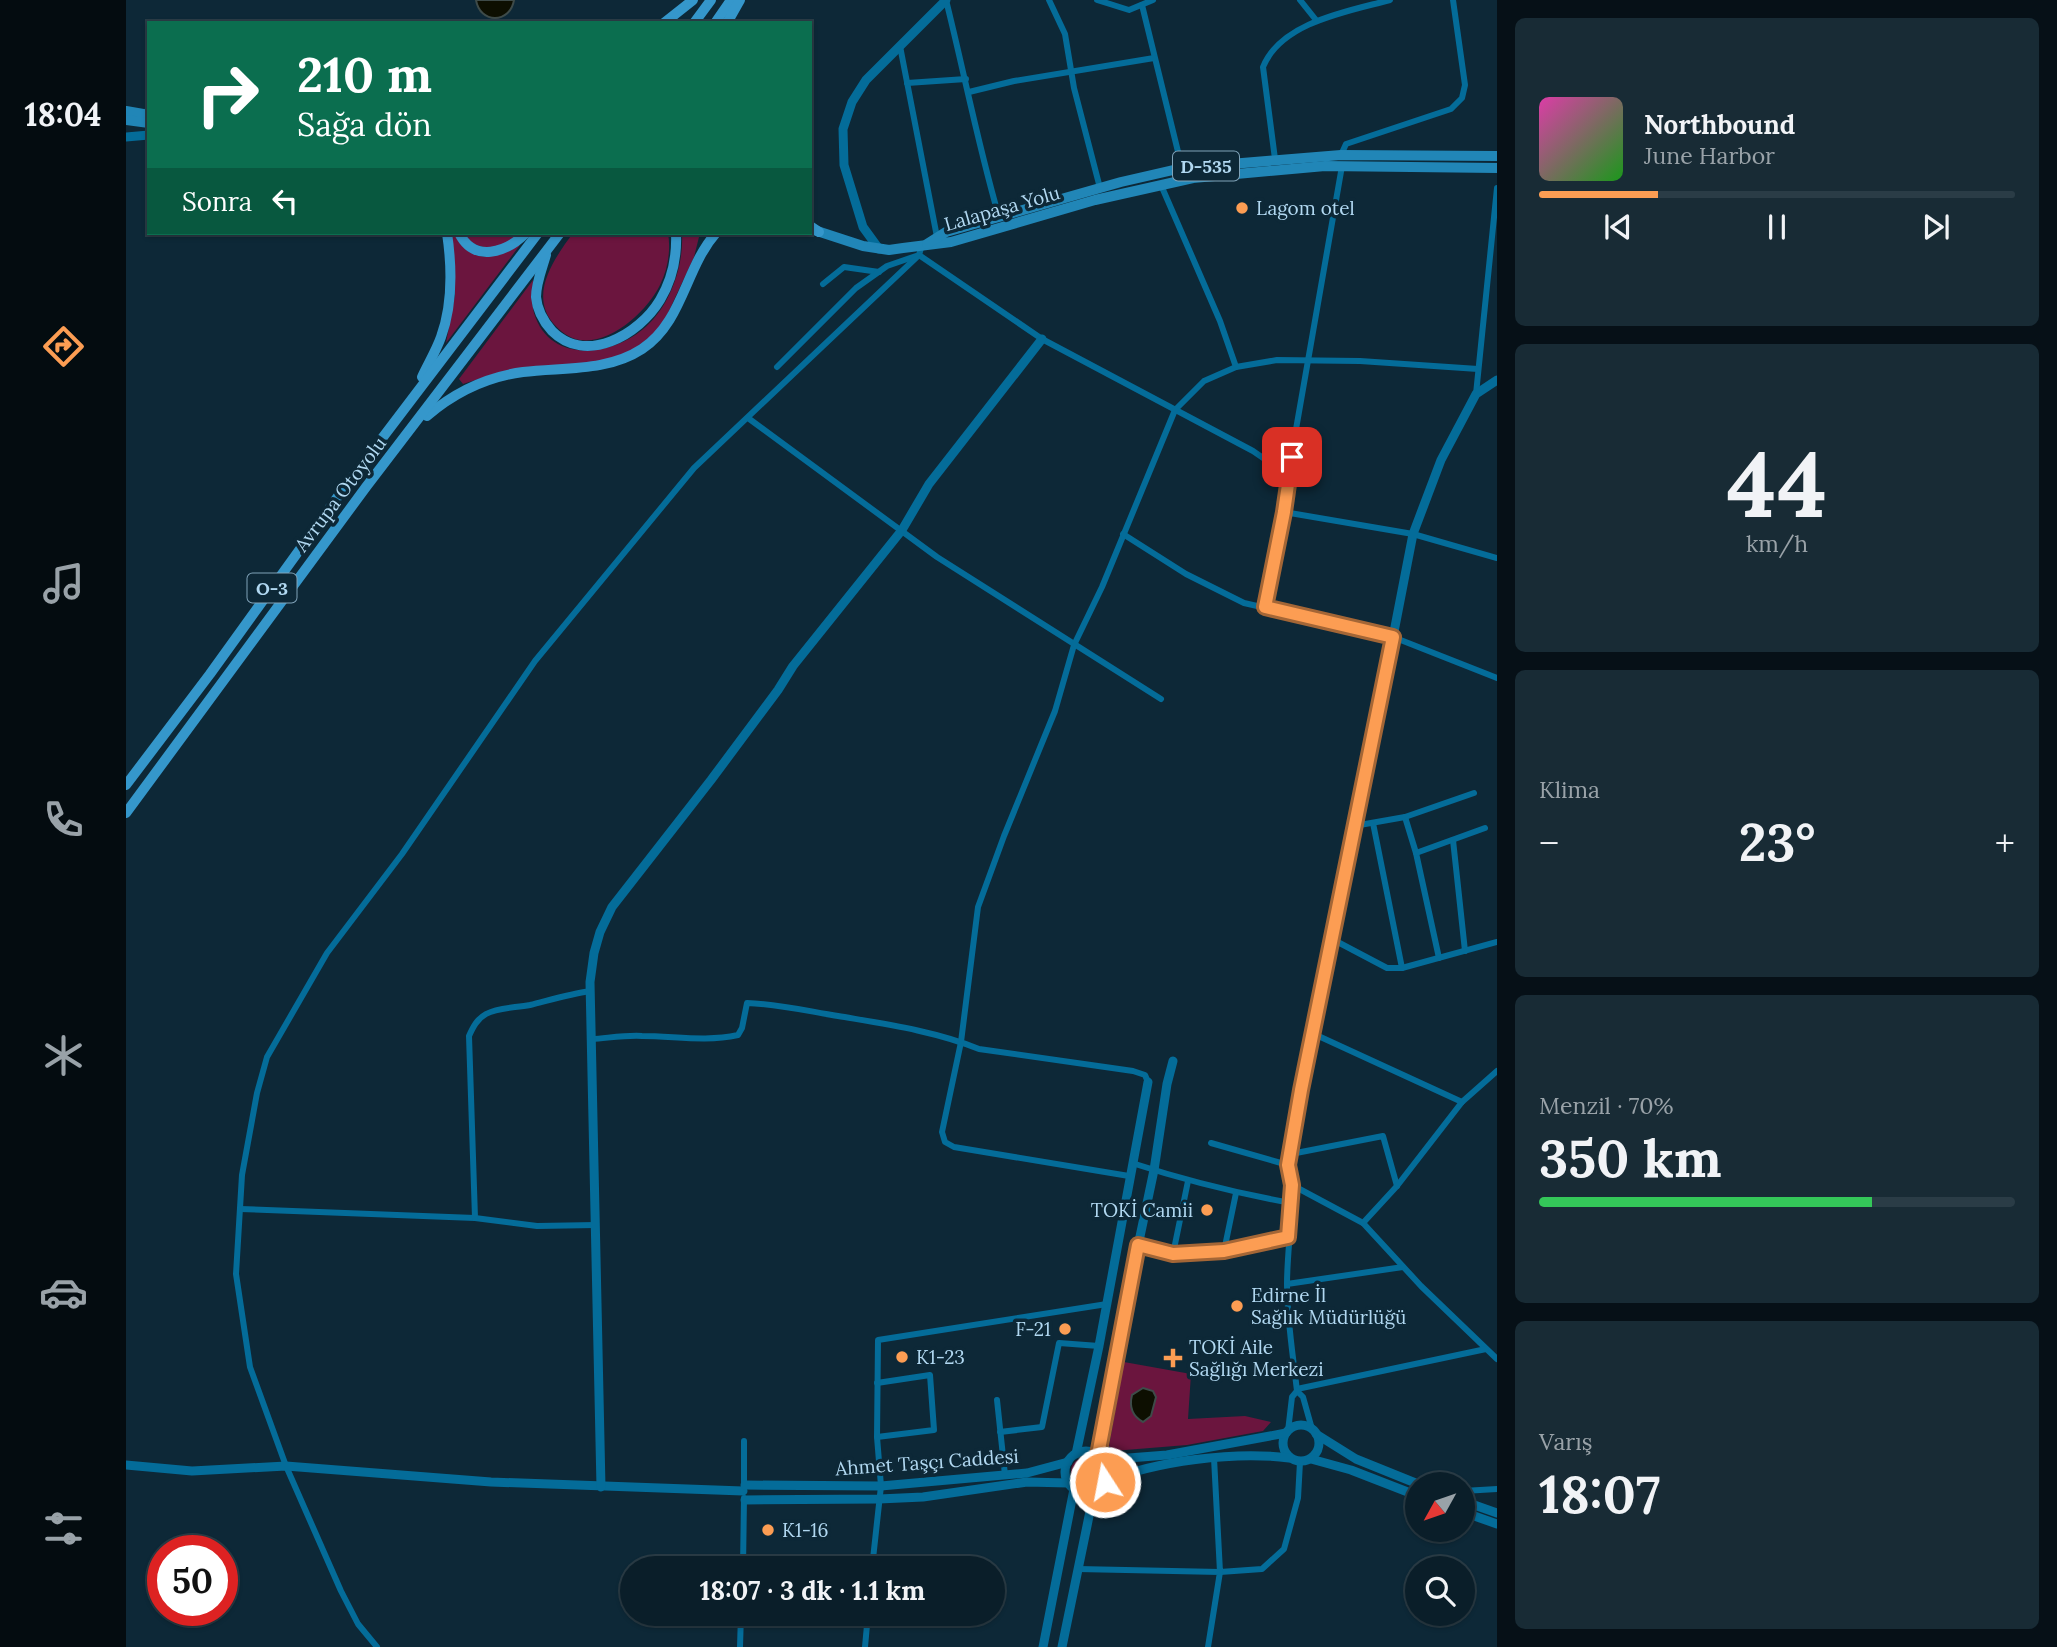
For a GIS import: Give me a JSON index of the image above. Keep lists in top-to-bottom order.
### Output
{
  "streets": {
    "highway": ["Avrupa Otoyolu", "O-3"],
    "main road": ["D-535", "Lalapaşa Yolu", "Ahmet Taşçı Caddesi"]
  },
  "crossings": [
    ["D-535", "Lalapaşa Yolu"]
  ],
  "places": {
    "other": [
      "Lagom otel",
      "TOKİ Camii",
      "Edirne İl Sağlık Müdürlüğü",
      "F-21",
      "K1-23",
      "K1-16"
    ],
    "health": ["TOKİ Aile Sağlığı Merkezi"]
  },
  "north": "bottom left",
  "page": {
    "tabs": "18:04",
    "turn": ["210 m", "Sağa dön"],
    "song": ["Northbound", "June Harbor"],
    "then": "Sonra",
    "tile": [
      ["44", "km/h"],
      "Klima",
      ["Menzil · 70%", "350 km"],
      ["Varış", "18:07"]
    ],
    "heat": ["−", "23°", "+"],
    "limit": "50",
    "trip": "18:07 · 3 dk · 1.1 km"
  }
}
